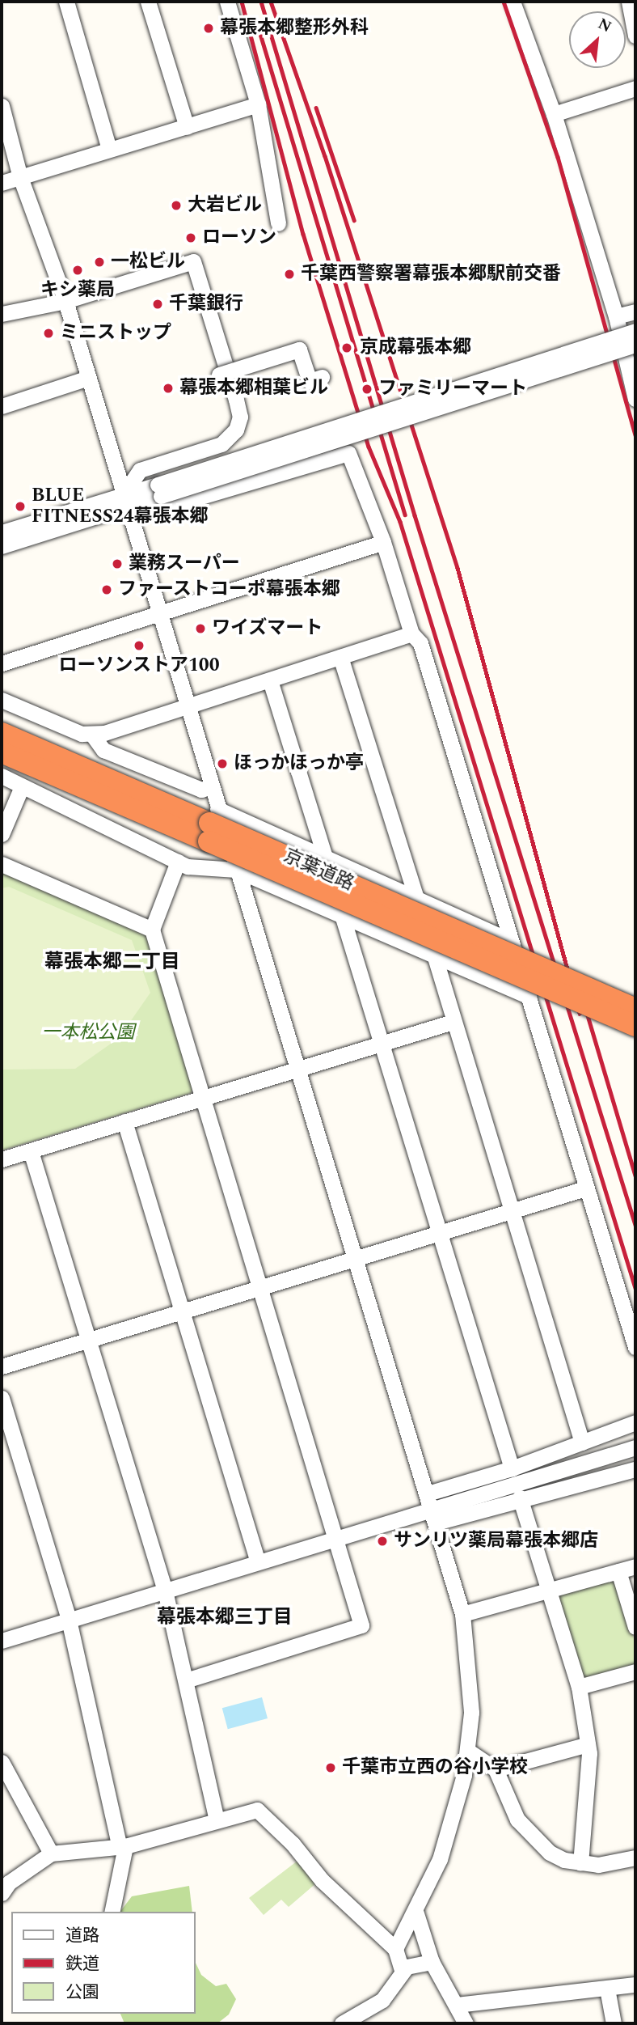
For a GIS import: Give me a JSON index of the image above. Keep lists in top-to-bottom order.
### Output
{
  "streets": {
    "highway": ["京葉道路"]
  },
  "districts": ["幕張本郷二丁目", "幕張本郷三丁目"],
  "parks": ["一本松公園"],
  "places": [
    "幕張本郷整形外科",
    "大岩ビル",
    "ローソン",
    "一松ビル",
    "キシ薬局",
    "千葉西警察署幕張本郷駅前交番",
    "千葉銀行",
    "ミニストップ",
    "京成幕張本郷",
    "幕張本郷相葉ビル",
    "ファミリーマート",
    "BLUE FITNESS24幕張本郷",
    "業務スーパー",
    "ファーストコーポ幕張本郷",
    "ワイズマート",
    "ローソンストア100",
    "ほっかほっか亭",
    "サンリツ薬局幕張本郷店",
    "千葉市立西の谷小学校"
  ],
  "legend": ["道路", "鉄道", "公園"],
  "north": "top right"
}
